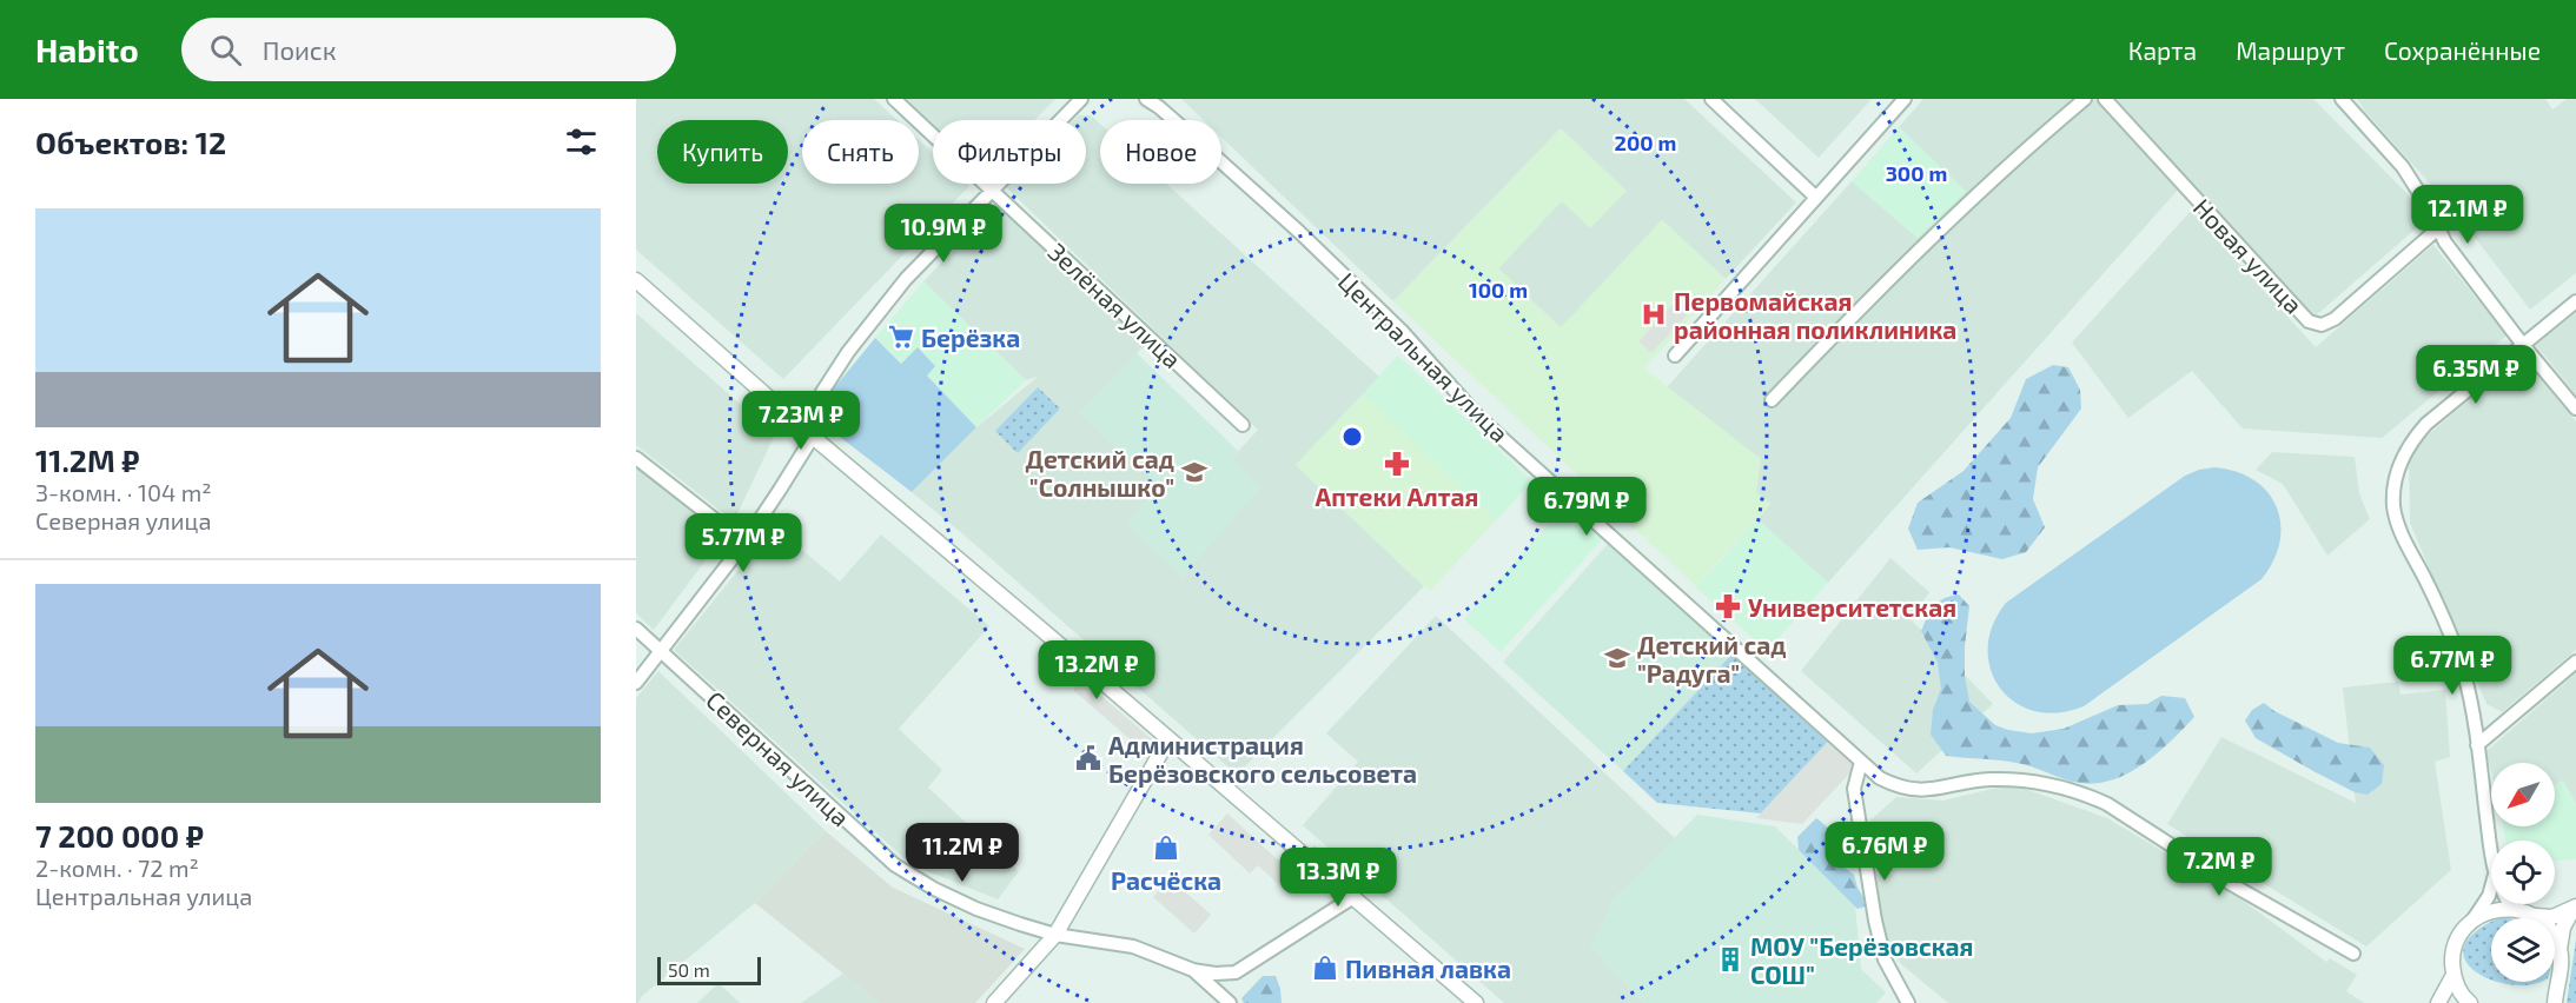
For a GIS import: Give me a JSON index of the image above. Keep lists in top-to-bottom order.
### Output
{
  "streets": {
    "street": [
      "Новая улица",
      "Зелёная улица",
      "Центральная улица",
      "Северная улица"
    ]
  },
  "places": {
    "hospital": ["Первомайская районная поликлиника"],
    "supermarket": ["Берёзка"],
    "pharmacy": ["Аптеки Алтая", "Университетская"],
    "school or university": ["Детский сад \"Солнышко\"", "Детский сад \"Радуга\""],
    "public building": ["Администрация Берёзовского сельсовета"],
    "shop": ["Расчёска", "Пивная лавка"],
    "building": ["МОУ \"Берёзовская СОШ\""]
  },
  "scale_bar": "50 m",
  "north": "bottom left",
  "page": {
    "header": "Habito",
    "search": "Поиск",
    "nav": ["Карта", "Маршрут", "Сохранённые"],
    "heading": "Объектов: 12",
    "chip": [
      "Купить",
      "Снять",
      "Фильтры",
      "Новое"
    ],
    "list": [
      {
        "name": "11.2M ₽",
        "note": "3-комн. · 104 m² · Северная улица"
      },
      {
        "name": "7 200 000 ₽",
        "note": "2-комн. · 72 m² · Центральная улица"
      }
    ],
    "price": [
      "12.1M ₽",
      "10.9M ₽",
      "6.35M ₽",
      "7.23M ₽",
      "6.79M ₽",
      "5.77M ₽",
      "6.77M ₽",
      "13.2M ₽",
      "6.76M ₽",
      "11.2M ₽",
      "7.2M ₽",
      "13.3M ₽"
    ],
    "scale": "50 m"
  },
  "rings": ["200 m", "300 m", "100 m"]
}
